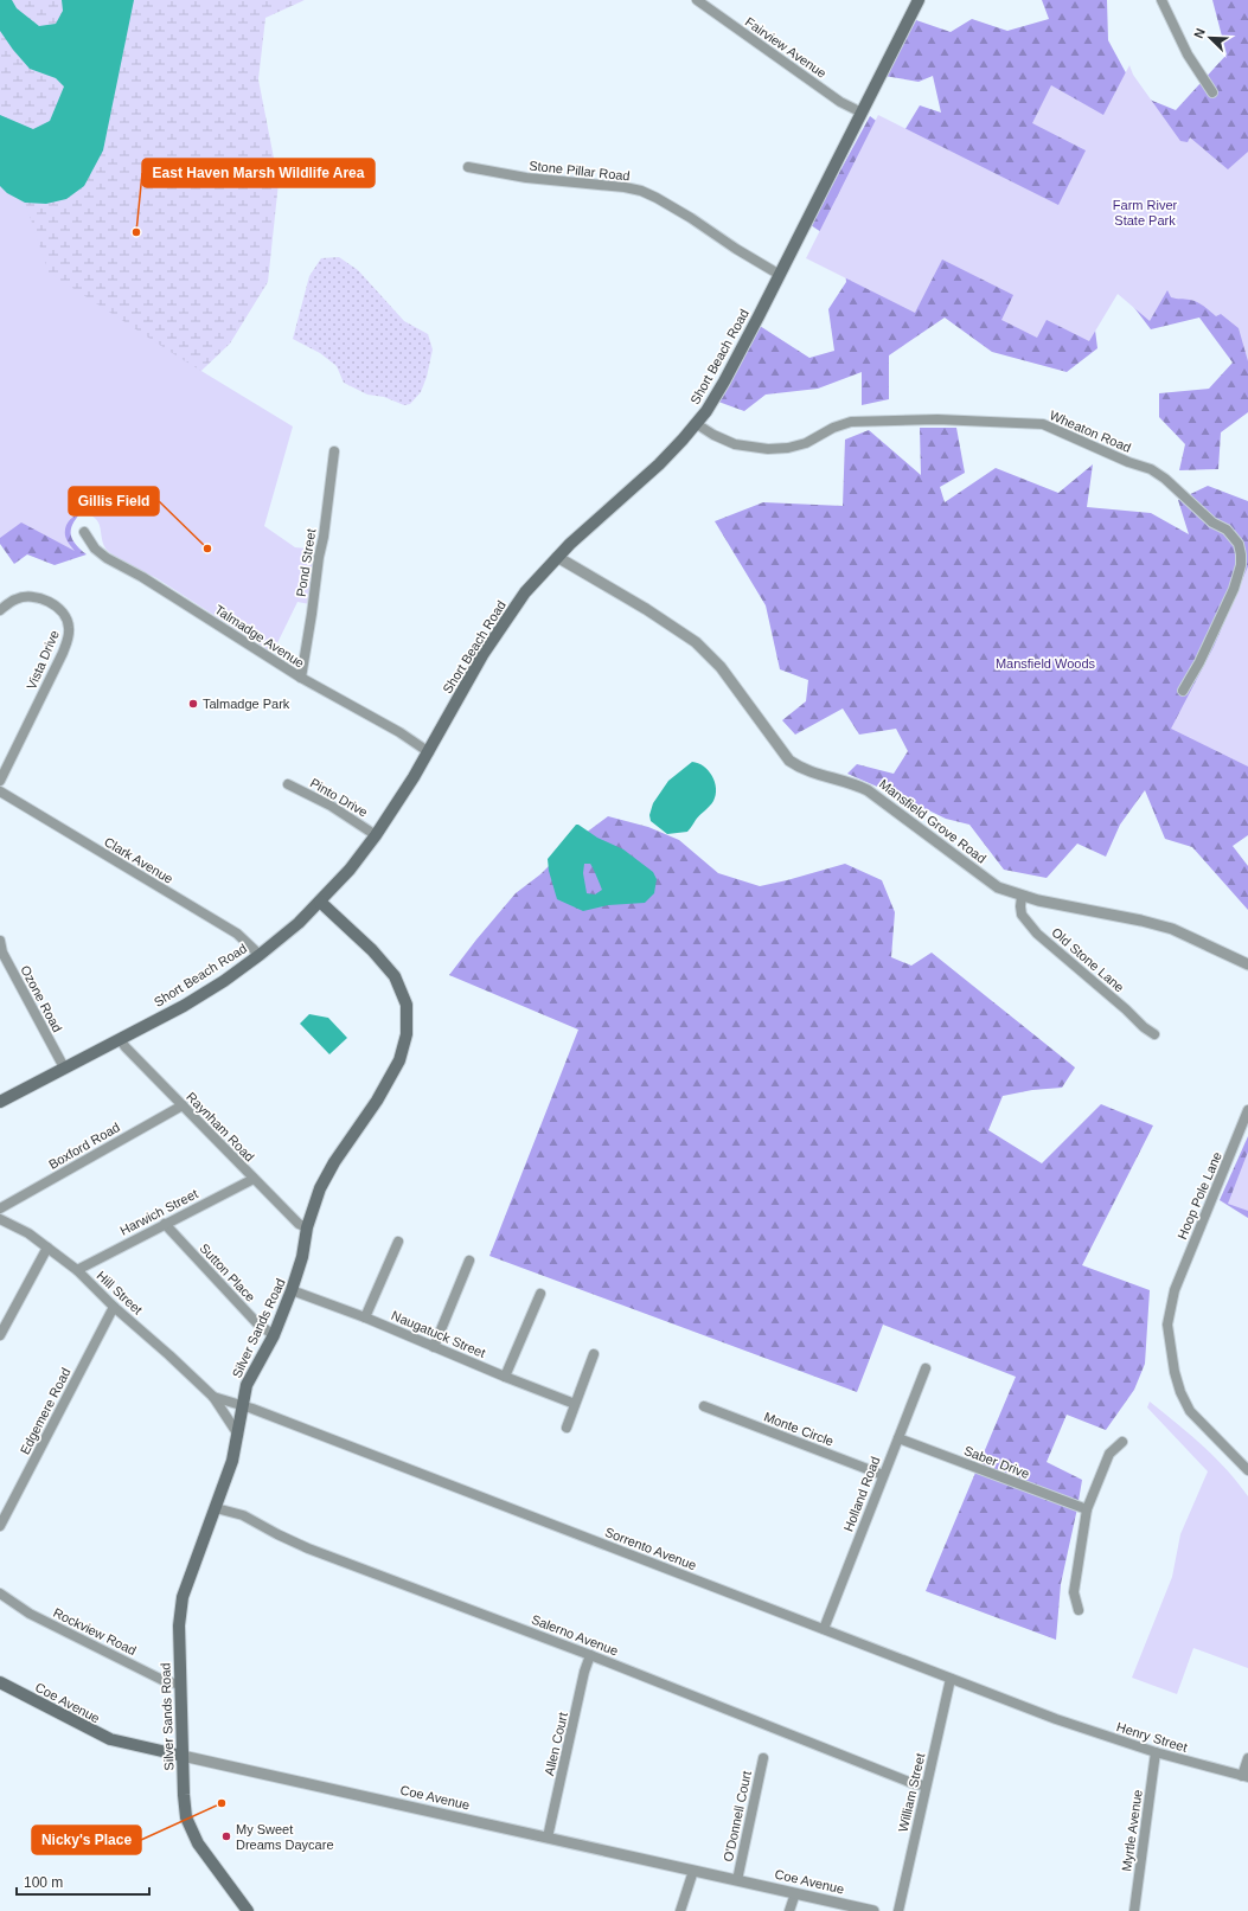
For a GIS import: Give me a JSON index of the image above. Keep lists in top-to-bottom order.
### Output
{
  "streets": {
    "main road": ["Short Beach Road", "Silver Sands Road", "Coe Avenue"],
    "street": [
      "Fairview Avenue",
      "Stone Pillar Road",
      "Wheaton Road",
      "Pond Street",
      "Talmadge Avenue",
      "Vista Drive",
      "Pinto Drive",
      "Mansfield Grove Road",
      "Clark Avenue",
      "Old Stone Lane",
      "Ozone Road",
      "Raynham Road",
      "Boxford Road",
      "Hoop Pole Lane",
      "Harwich Street",
      "Sutton Place",
      "Hill Street",
      "Naugatuck Street",
      "Edgemere Road",
      "Monte Circle",
      "Saber Drive",
      "Holland Road",
      "Sorrento Avenue",
      "Rockview Road",
      "Salerno Avenue",
      "Henry Street",
      "Allen Court",
      "William Street",
      "O'Donnell Court",
      "Myrtle Avenue"
    ]
  },
  "crossings": [
    ["Fairview Avenue", "Short Beach Road"],
    ["Stone Pillar Road", "Short Beach Road"],
    ["Short Beach Road", "Wheaton Road"],
    ["Short Beach Road", "Talmadge Avenue"],
    ["Short Beach Road", "Pinto Drive"],
    ["Short Beach Road", "Mansfield Grove Road"],
    ["Short Beach Road", "Clark Avenue"],
    ["Short Beach Road", "Ozone Road"],
    ["Short Beach Road", "Raynham Road"],
    ["Short Beach Road", "Silver Sands Road"],
    ["Pond Street", "Talmadge Avenue"],
    ["Mansfield Grove Road", "Old Stone Lane"],
    ["Raynham Road", "Boxford Road"],
    ["Raynham Road", "Harwich Street"],
    ["Raynham Road", "Silver Sands Road"],
    ["Harwich Street", "Sutton Place"],
    ["Harwich Street", "Hill Street"],
    ["Sutton Place", "Silver Sands Road"],
    ["Hill Street", "Silver Sands Road"],
    ["Hill Street", "Edgemere Road"],
    ["Hill Street", "Sorrento Avenue"],
    ["Silver Sands Road", "Naugatuck Street"],
    ["Silver Sands Road", "Sorrento Avenue"],
    ["Silver Sands Road", "Rockview Road"],
    ["Silver Sands Road", "Salerno Avenue"],
    ["Silver Sands Road", "Coe Avenue"],
    ["Monte Circle", "Holland Road"],
    ["Saber Drive", "Holland Road"],
    ["Holland Road", "Sorrento Avenue"],
    ["Sorrento Avenue", "Henry Street"],
    ["Sorrento Avenue", "William Street"],
    ["Salerno Avenue", "Allen Court"],
    ["Salerno Avenue", "William Street"],
    ["Coe Avenue", "Allen Court"],
    ["Coe Avenue", "O'Donnell Court"],
    ["Henry Street", "Myrtle Avenue"]
  ],
  "parks": ["Farm River State Park", "Mansfield Woods"],
  "places": [
    "East Haven Marsh Wildlife Area",
    "Gillis Field",
    "Talmadge Park",
    "Nicky's Place",
    "My Sweet Dreams Daycare"
  ],
  "scale_bar": "100 m",
  "north": "top left"
}
